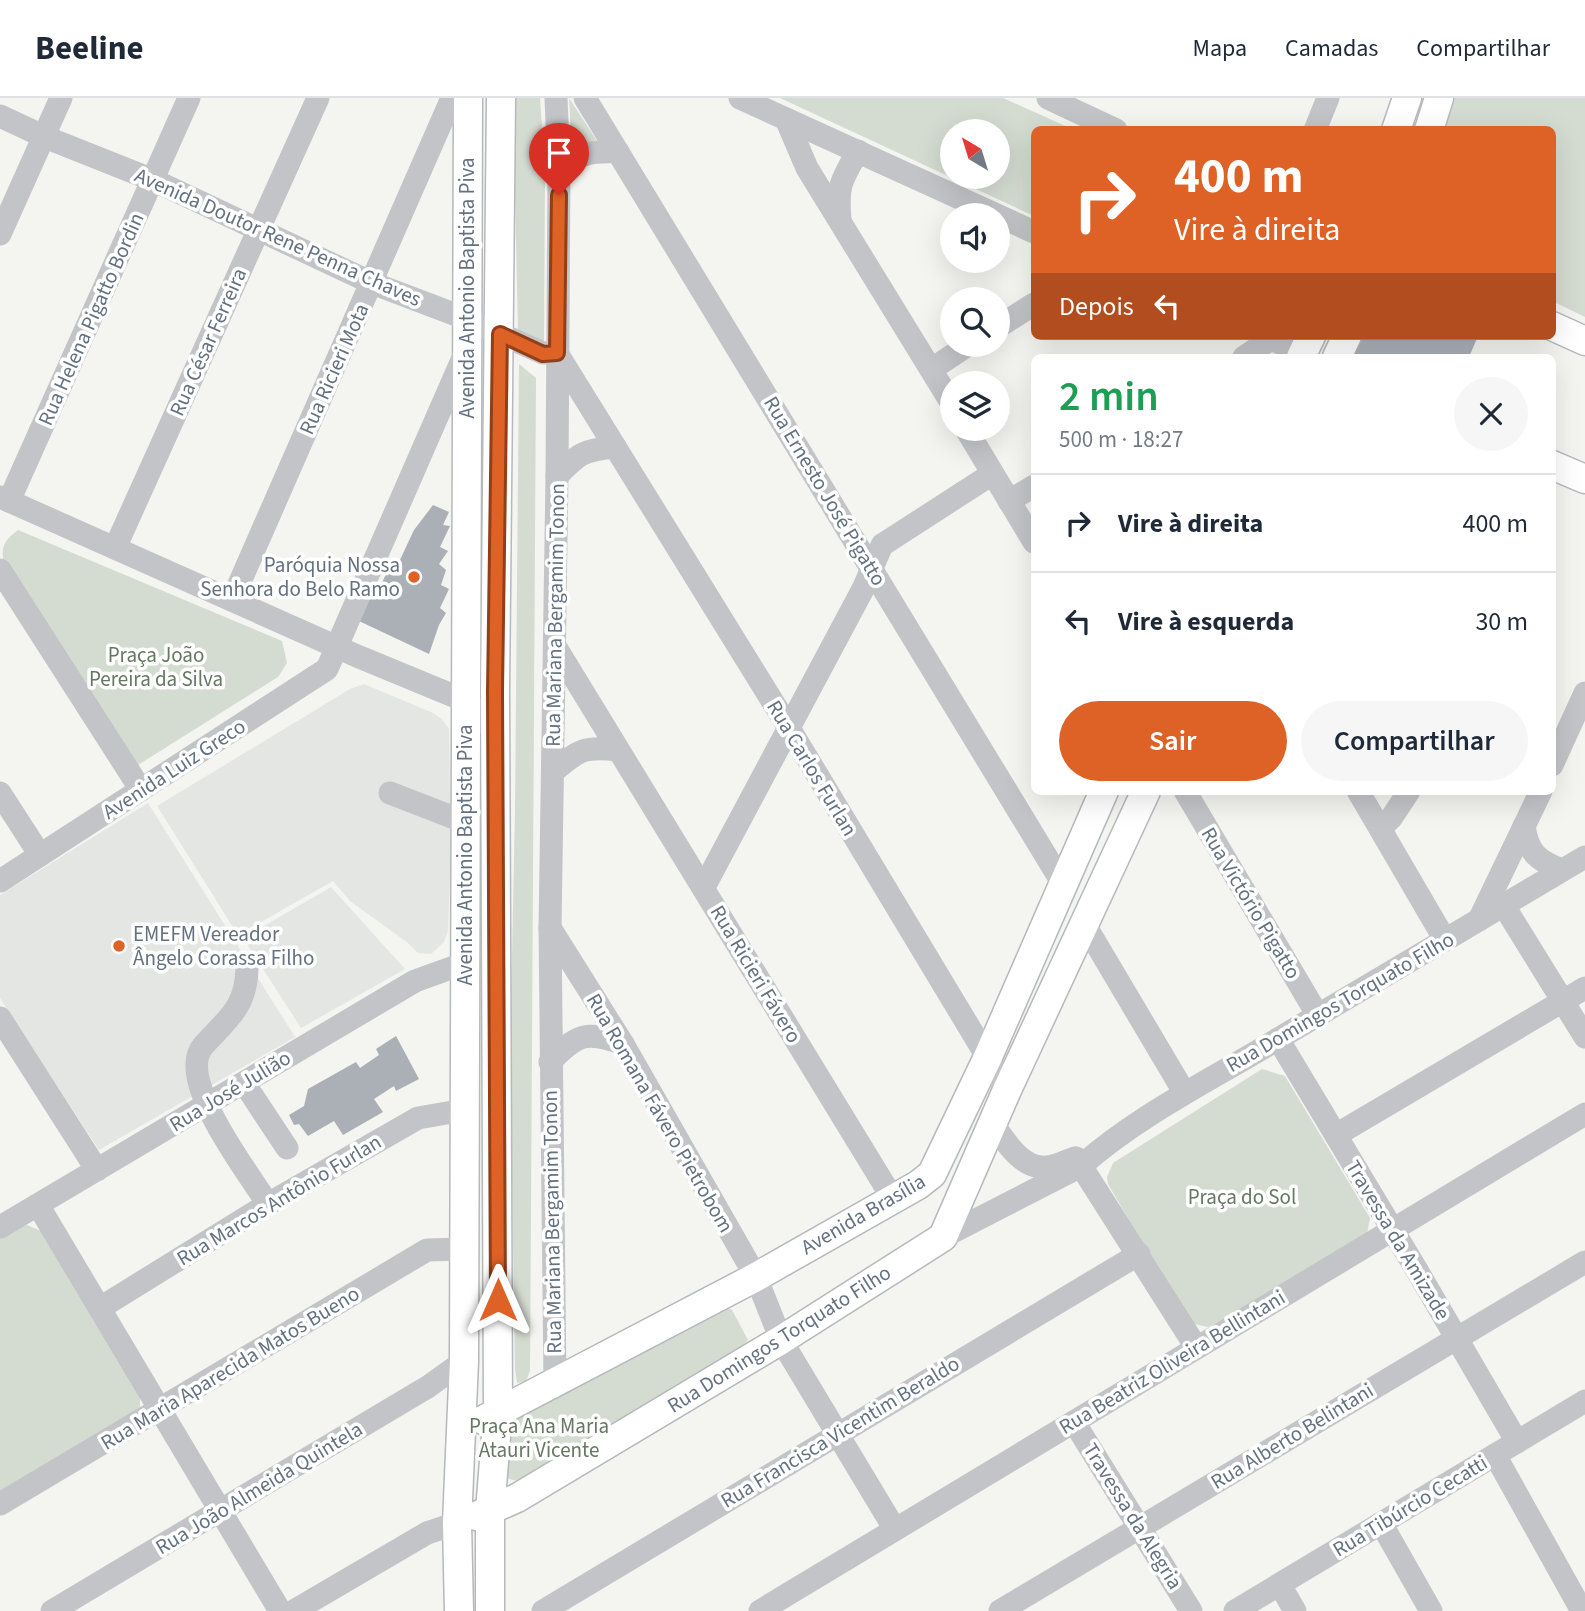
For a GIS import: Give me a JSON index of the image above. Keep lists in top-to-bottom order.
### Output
{
  "streets": {
    "main road": ["Avenida Antonio Baptista Piva", "Rua Domingos Torquato Filho", "Avenida Brasília"],
    "street": [
      "Avenida Doutor Rene Penna Chaves",
      "Rua Helena Pigatto Bordin",
      "Rua César Ferreira",
      "Rua Ricieri Mota",
      "Rua Ernesto José Pigatto",
      "Rua Mariana Bergamim Tonon",
      "Rua Carlos Furlan",
      "Avenida Luiz Greco",
      "Rua Victório Pigatto",
      "Rua Ricieri Fávero",
      "Rua José Julião",
      "Rua Romana Fávero Pietrobom",
      "Rua Marcos Antônio Furlan",
      "Travessa da Amizade",
      "Rua Beatriz Oliveira Bellintani",
      "Rua Maria Aparecida Matos Bueno",
      "Rua Francisca Vicentim Beraldo",
      "Rua Alberto Belintani",
      "Rua João Almeida Quintela",
      "Rua Tibúrcio Cecatti",
      "Travessa da Alegria"
    ]
  },
  "crossings": [
    ["Avenida Doutor Rene Penna Chaves", "Avenida Antonio Baptista Piva"],
    ["Avenida Doutor Rene Penna Chaves", "Rua Helena Pigatto Bordin"],
    ["Avenida Doutor Rene Penna Chaves", "Rua César Ferreira"],
    ["Avenida Doutor Rene Penna Chaves", "Rua Ricieri Mota"],
    ["Avenida Doutor Rene Penna Chaves", "Rua Mariana Bergamim Tonon"],
    ["Avenida Doutor Rene Penna Chaves", "Rua Carlos Furlan"],
    ["Avenida Antonio Baptista Piva", "Avenida Luiz Greco"],
    ["Avenida Antonio Baptista Piva", "Rua Domingos Torquato Filho"],
    ["Avenida Antonio Baptista Piva", "Rua José Julião"],
    ["Avenida Antonio Baptista Piva", "Rua Marcos Antônio Furlan"],
    ["Avenida Antonio Baptista Piva", "Avenida Brasília"],
    ["Avenida Antonio Baptista Piva", "Rua Maria Aparecida Matos Bueno"],
    ["Avenida Antonio Baptista Piva", "Rua João Almeida Quintela"],
    ["Rua Ernesto José Pigatto", "Avenida Brasília"],
    ["Rua Mariana Bergamim Tonon", "Rua Carlos Furlan"],
    ["Rua Mariana Bergamim Tonon", "Rua Ricieri Fávero"],
    ["Rua Mariana Bergamim Tonon", "Rua Romana Fávero Pietrobom"],
    ["Rua Mariana Bergamim Tonon", "Avenida Brasília"],
    ["Rua Carlos Furlan", "Avenida Brasília"],
    ["Rua Victório Pigatto", "Rua Domingos Torquato Filho"],
    ["Rua Ricieri Fávero", "Avenida Brasília"],
    ["Rua Domingos Torquato Filho", "Rua Romana Fávero Pietrobom"],
    ["Rua Domingos Torquato Filho", "Avenida Brasília"],
    ["Rua Domingos Torquato Filho", "Travessa da Amizade"],
    ["Rua Romana Fávero Pietrobom", "Avenida Brasília"],
    ["Rua Romana Fávero Pietrobom", "Rua Beatriz Oliveira Bellintani"],
    ["Rua Romana Fávero Pietrobom", "Rua Francisca Vicentim Beraldo"],
    ["Travessa da Amizade", "Rua Beatriz Oliveira Bellintani"],
    ["Travessa da Amizade", "Rua Alberto Belintani"],
    ["Travessa da Amizade", "Rua Tibúrcio Cecatti"],
    ["Rua Beatriz Oliveira Bellintani", "Travessa da Alegria"],
    ["Rua Alberto Belintani", "Travessa da Alegria"]
  ],
  "parks": ["Praça João Pereira da Silva", "Praça do Sol", "Praça Ana Maria Atauri Vicente"],
  "places": ["Paróquia Nossa Senhora do Belo Ramo", "EMEFM Vereador Ângelo Corassa Filho"],
  "north": "top left",
  "page": {
    "header": "Beeline",
    "nav": ["Mapa", "Camadas", "Compartilhar"],
    "turn": ["400 m", "Vire à direita"],
    "then": "Depois",
    "heading": ["2 min", "500 m · 18:27"],
    "list": [
      {
        "name": "Vire à direita",
        "value": "400 m"
      },
      {
        "name": "Vire à esquerda",
        "value": "30 m"
      }
    ],
    "buttons": ["Sair", "Compartilhar"]
  }
}
